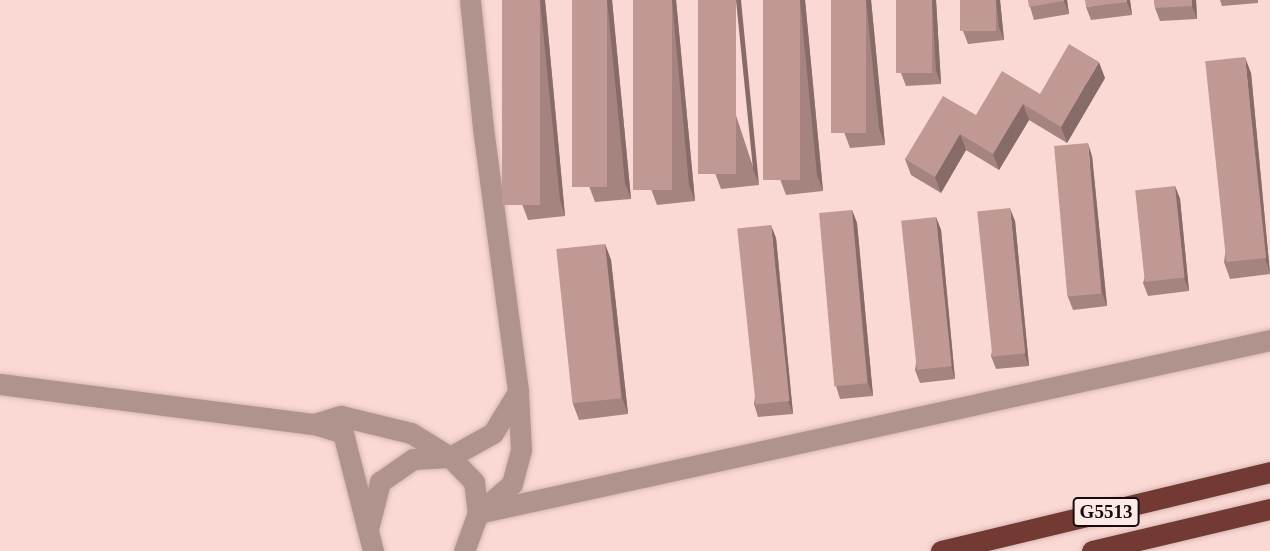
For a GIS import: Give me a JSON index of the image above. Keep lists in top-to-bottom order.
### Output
{
  "streets": {
    "highway": ["G5513"]
  }
}
